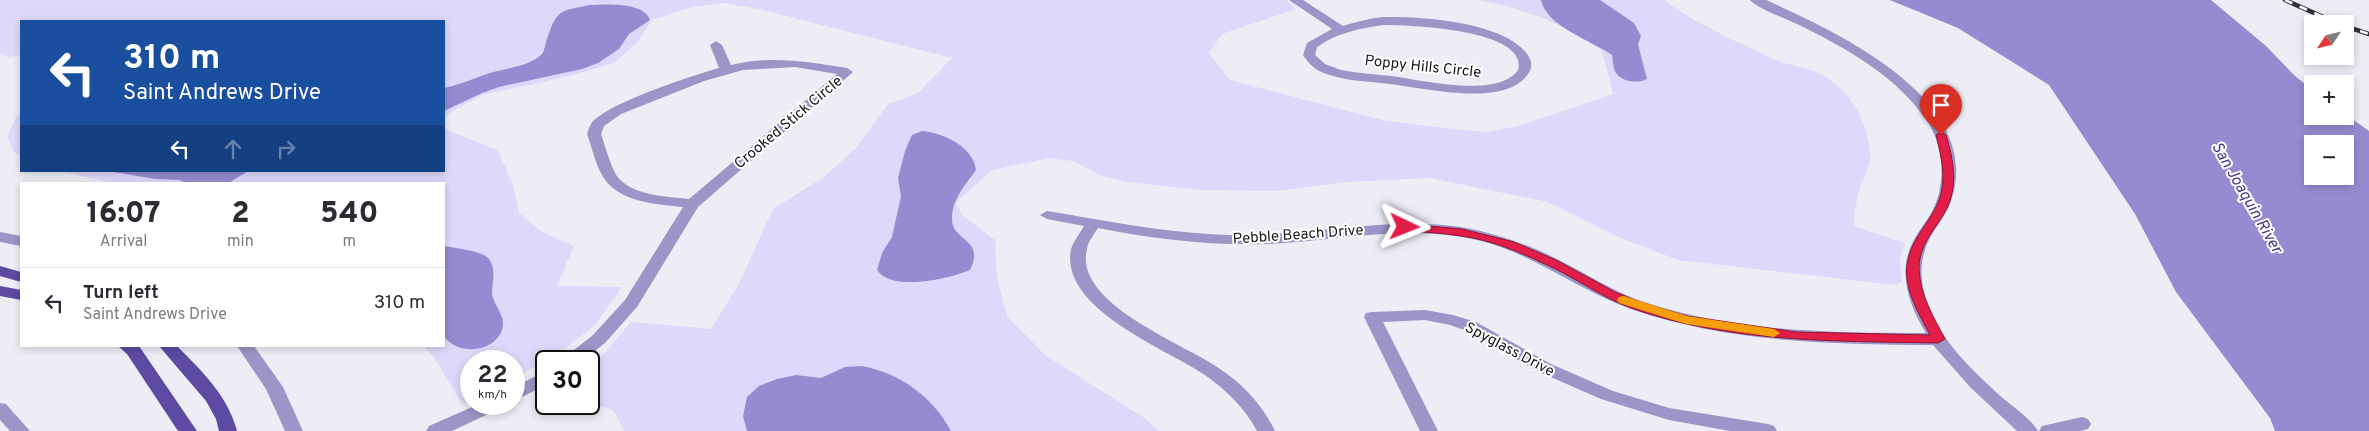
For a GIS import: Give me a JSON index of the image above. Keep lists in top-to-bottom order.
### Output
{
  "streets": {
    "street": [
      "Poppy Hills Circle",
      "Crooked Stick Circle",
      "Pebble Beach Drive",
      "Spyglass Drive"
    ]
  },
  "water": ["San Joaquin River"],
  "north": "bottom left",
  "page": {
    "map_buttons": ["+", "−"],
    "turn": ["310 m", "Saint Andrews Drive"],
    "eta": [
      "16:07",
      "Arrival",
      "2",
      "min",
      "540",
      "m"
    ],
    "list": [
      {
        "name": "Turn left",
        "note": "Saint Andrews Drive",
        "value": "310 m"
      }
    ],
    "speed": "22 km/h",
    "limit": "30"
  }
}
